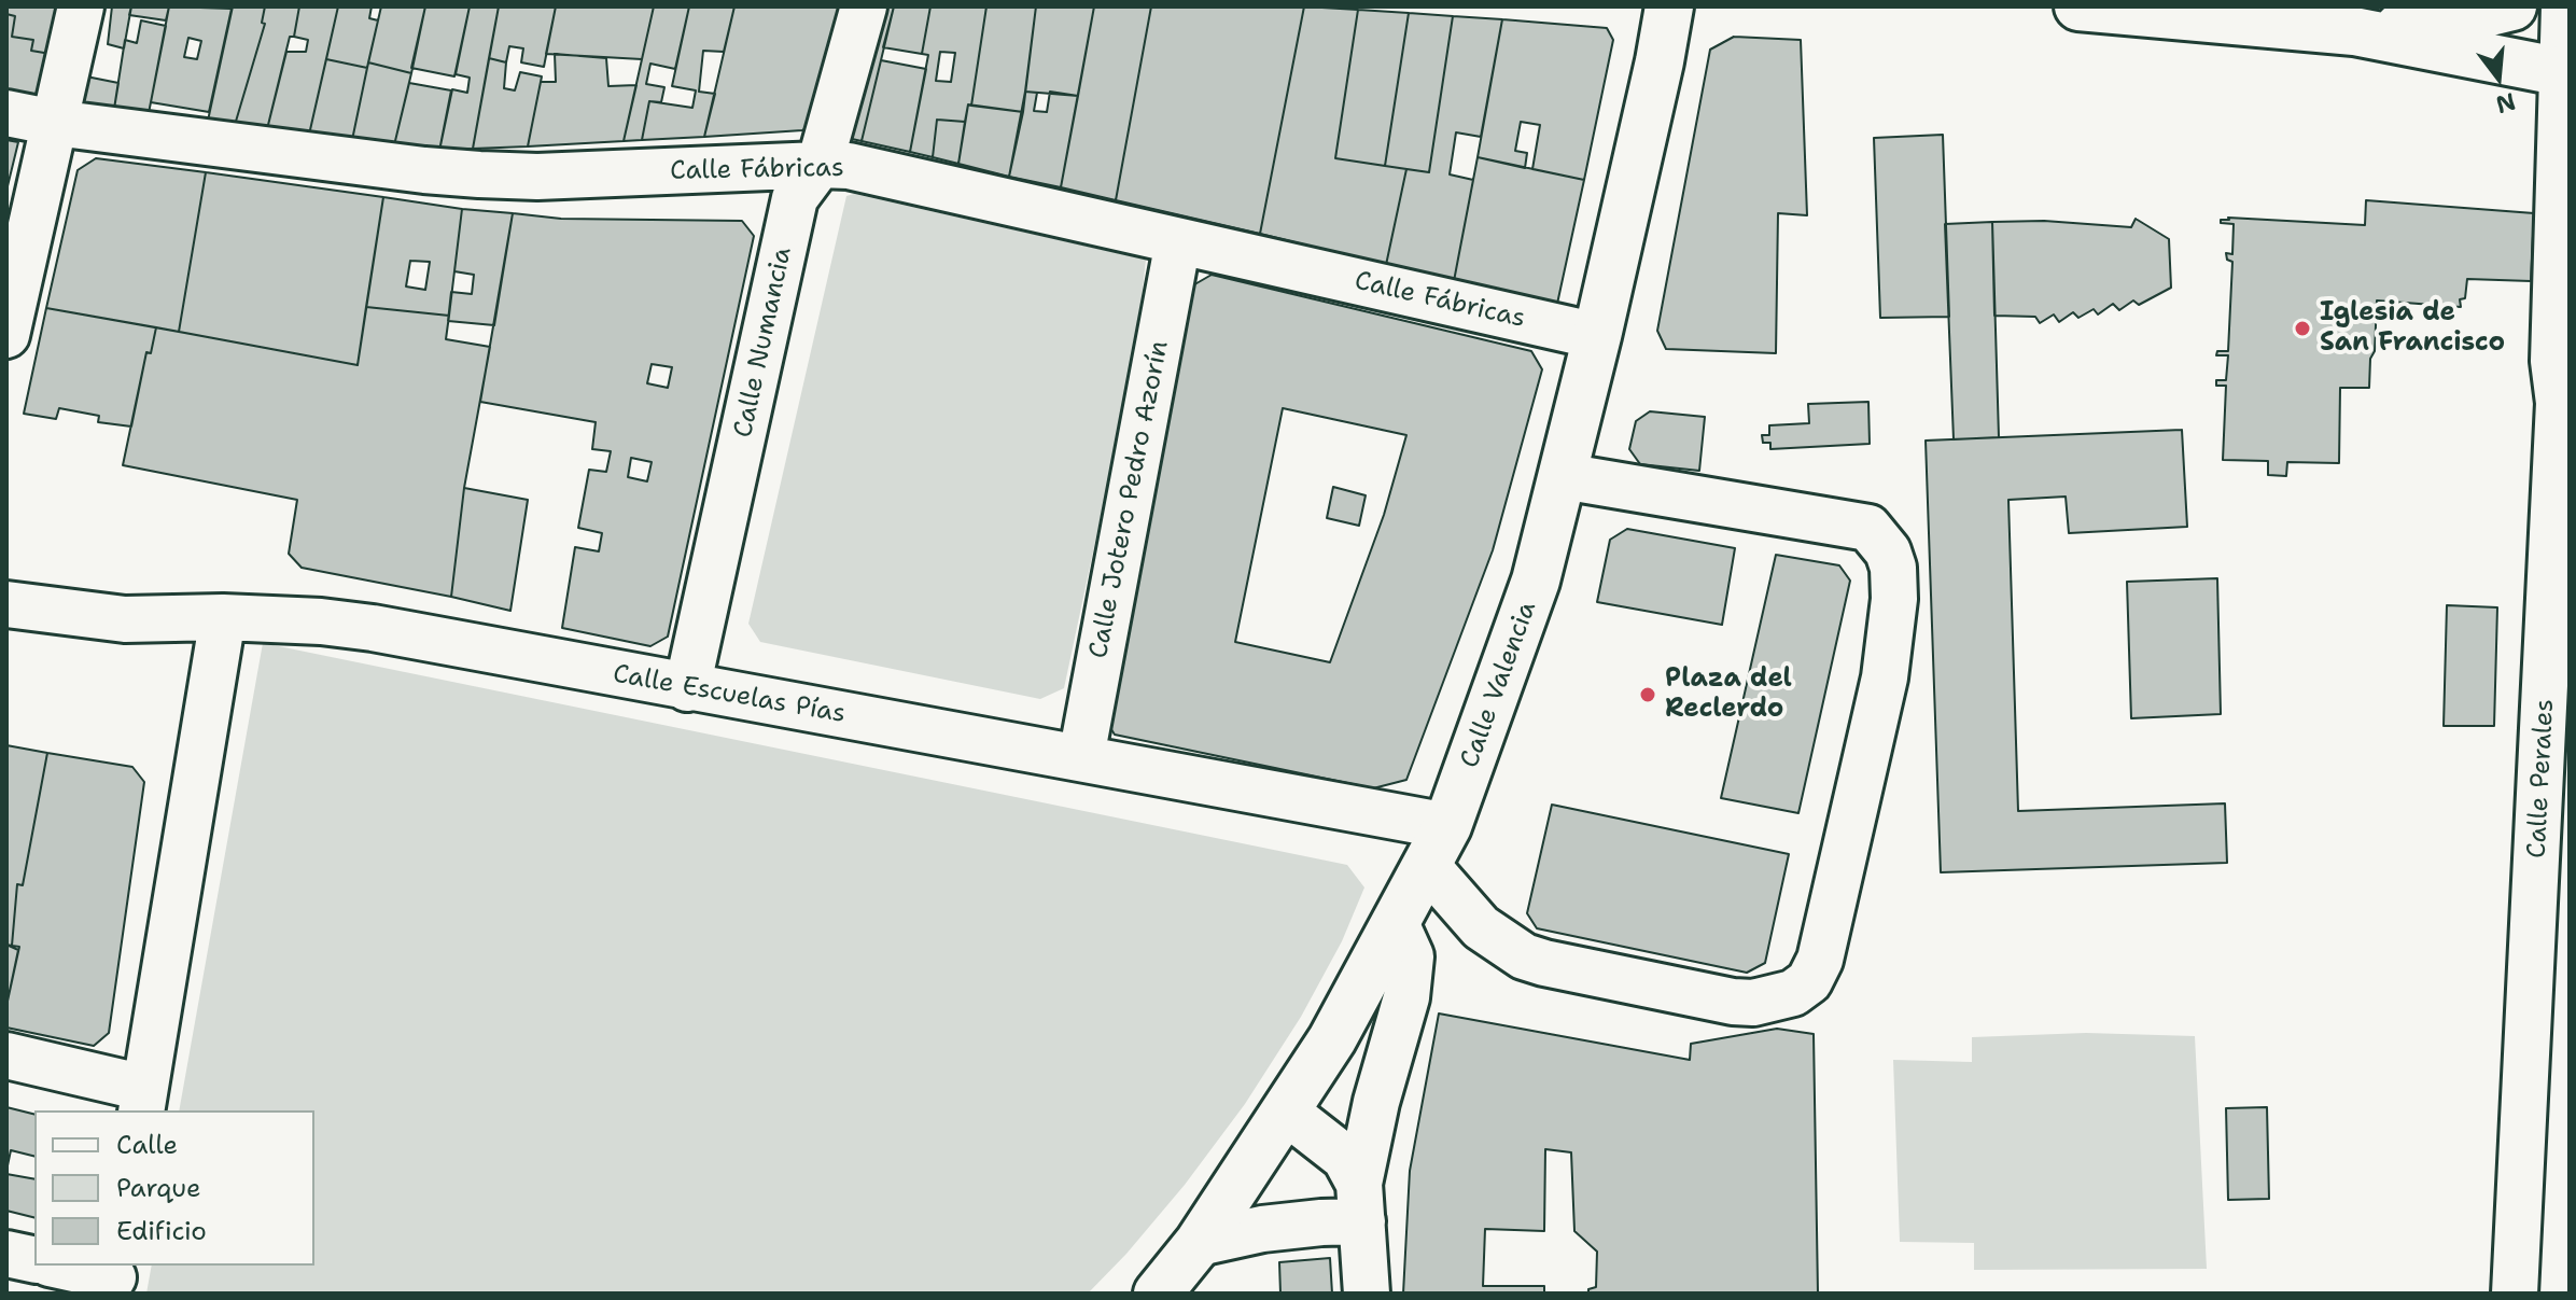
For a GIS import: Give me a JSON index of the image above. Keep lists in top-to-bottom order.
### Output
{
  "streets": {
    "main road": ["Calle Valencia"],
    "street": [
      "Calle Fábricas",
      "Calle Numancia",
      "Calle Jotero Pedro Azorín",
      "Calle Escuelas Pías",
      "Calle Perales"
    ]
  },
  "crossings": [
    ["Calle Fábricas", "Calle Numancia"],
    ["Calle Fábricas", "Calle Jotero Pedro Azorín"],
    ["Calle Fábricas", "Calle Valencia"],
    ["Calle Numancia", "Calle Escuelas Pías"],
    ["Calle Jotero Pedro Azorín", "Calle Escuelas Pías"],
    ["Calle Valencia", "Calle Escuelas Pías"]
  ],
  "places": ["Iglesia de San Francisco", "Plaza del Reclerdo"],
  "legend": ["Calle", "Parque", "Edificio"],
  "north": "bottom"
}
